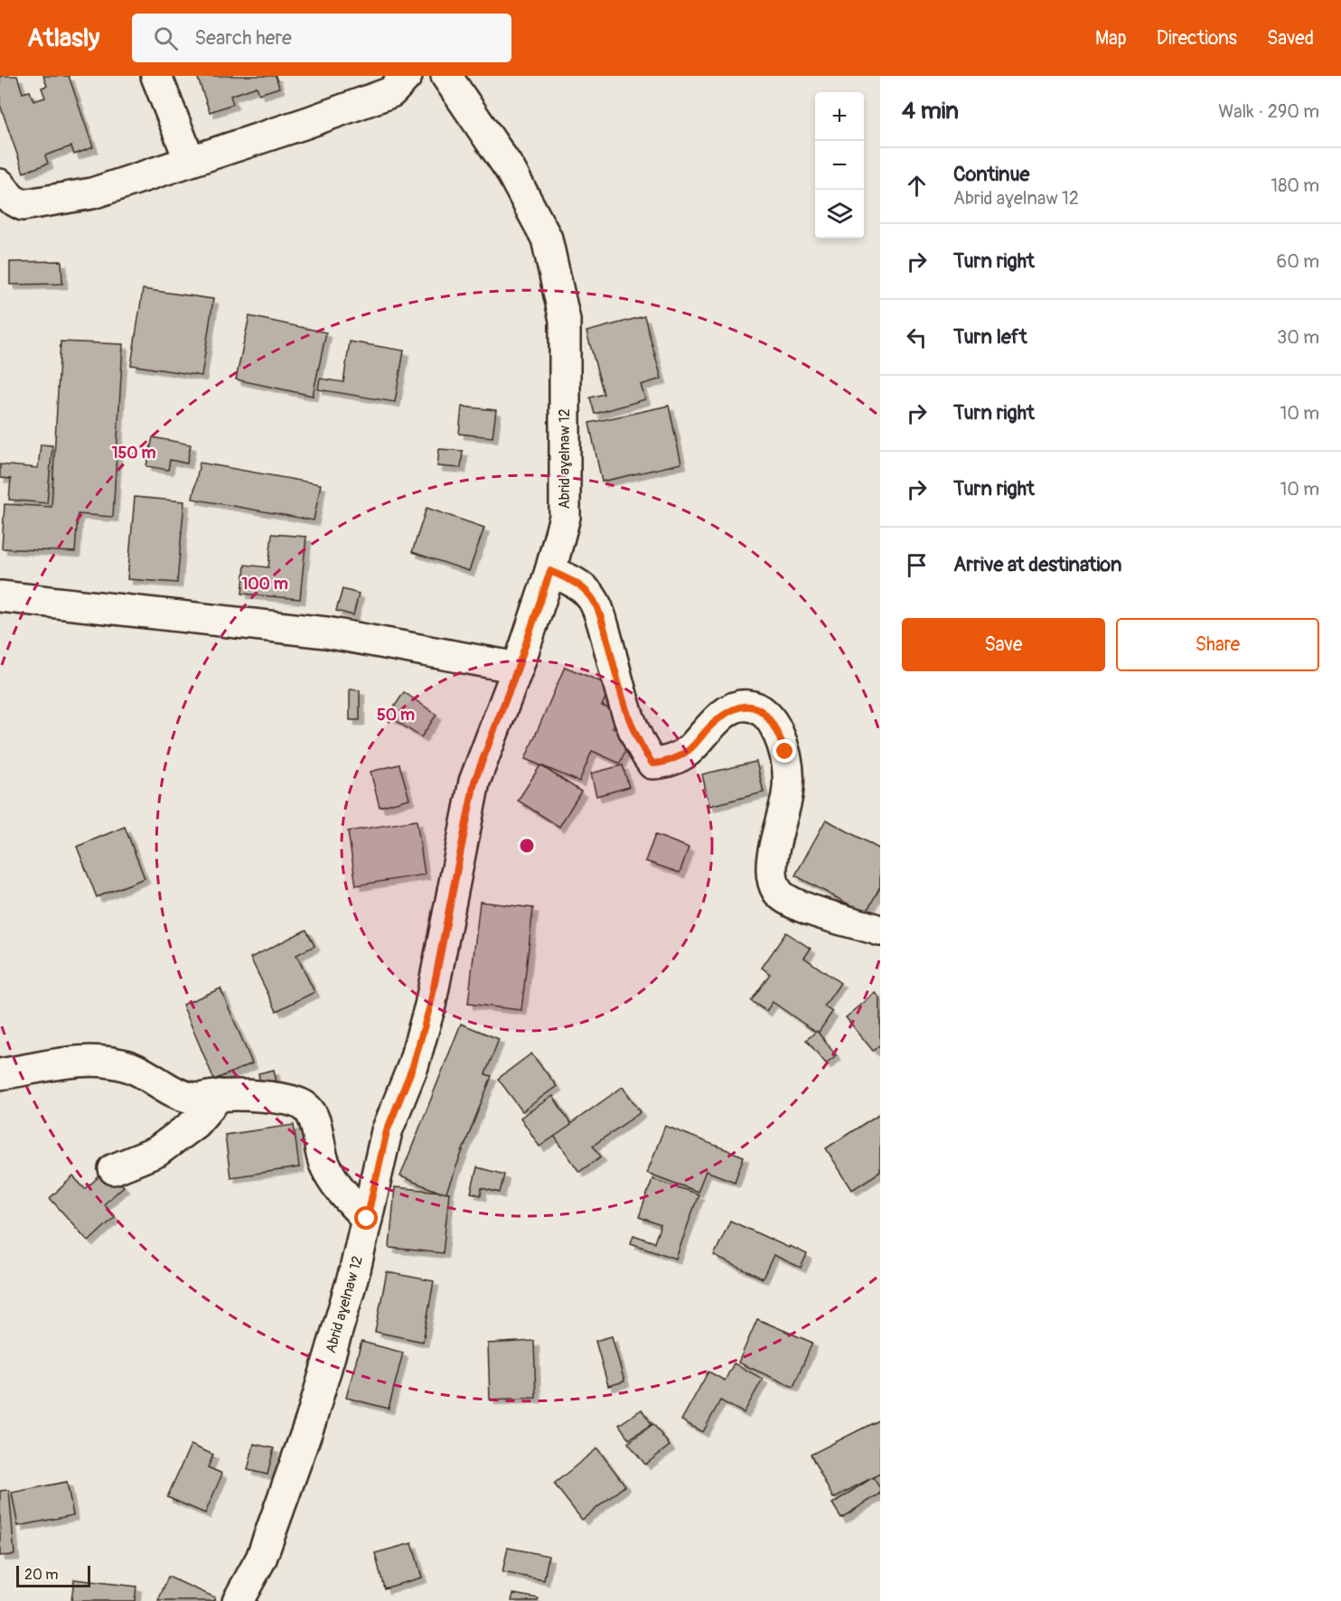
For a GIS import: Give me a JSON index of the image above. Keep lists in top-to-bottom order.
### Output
{
  "streets": {
    "street": ["Abrid aɣelnaw 12"]
  },
  "scale_bar": "20 m",
  "page": {
    "header": "Atlasly",
    "search": "Search here",
    "nav": ["Map", "Directions", "Saved"],
    "heading": ["4 min", "Walk · 290 m"],
    "map_buttons": ["+", "−"],
    "list": [
      ["Continue", "Abrid aɣelnaw 12", "180 m"],
      ["Turn right", "60 m"],
      ["Turn left", "30 m"],
      ["Turn right", "10 m"],
      ["Turn right", "10 m"],
      "Arrive at destination"
    ],
    "buttons": ["Save", "Share"],
    "scale": "20 m"
  },
  "rings": ["150 m", "100 m", "50 m"]
}
